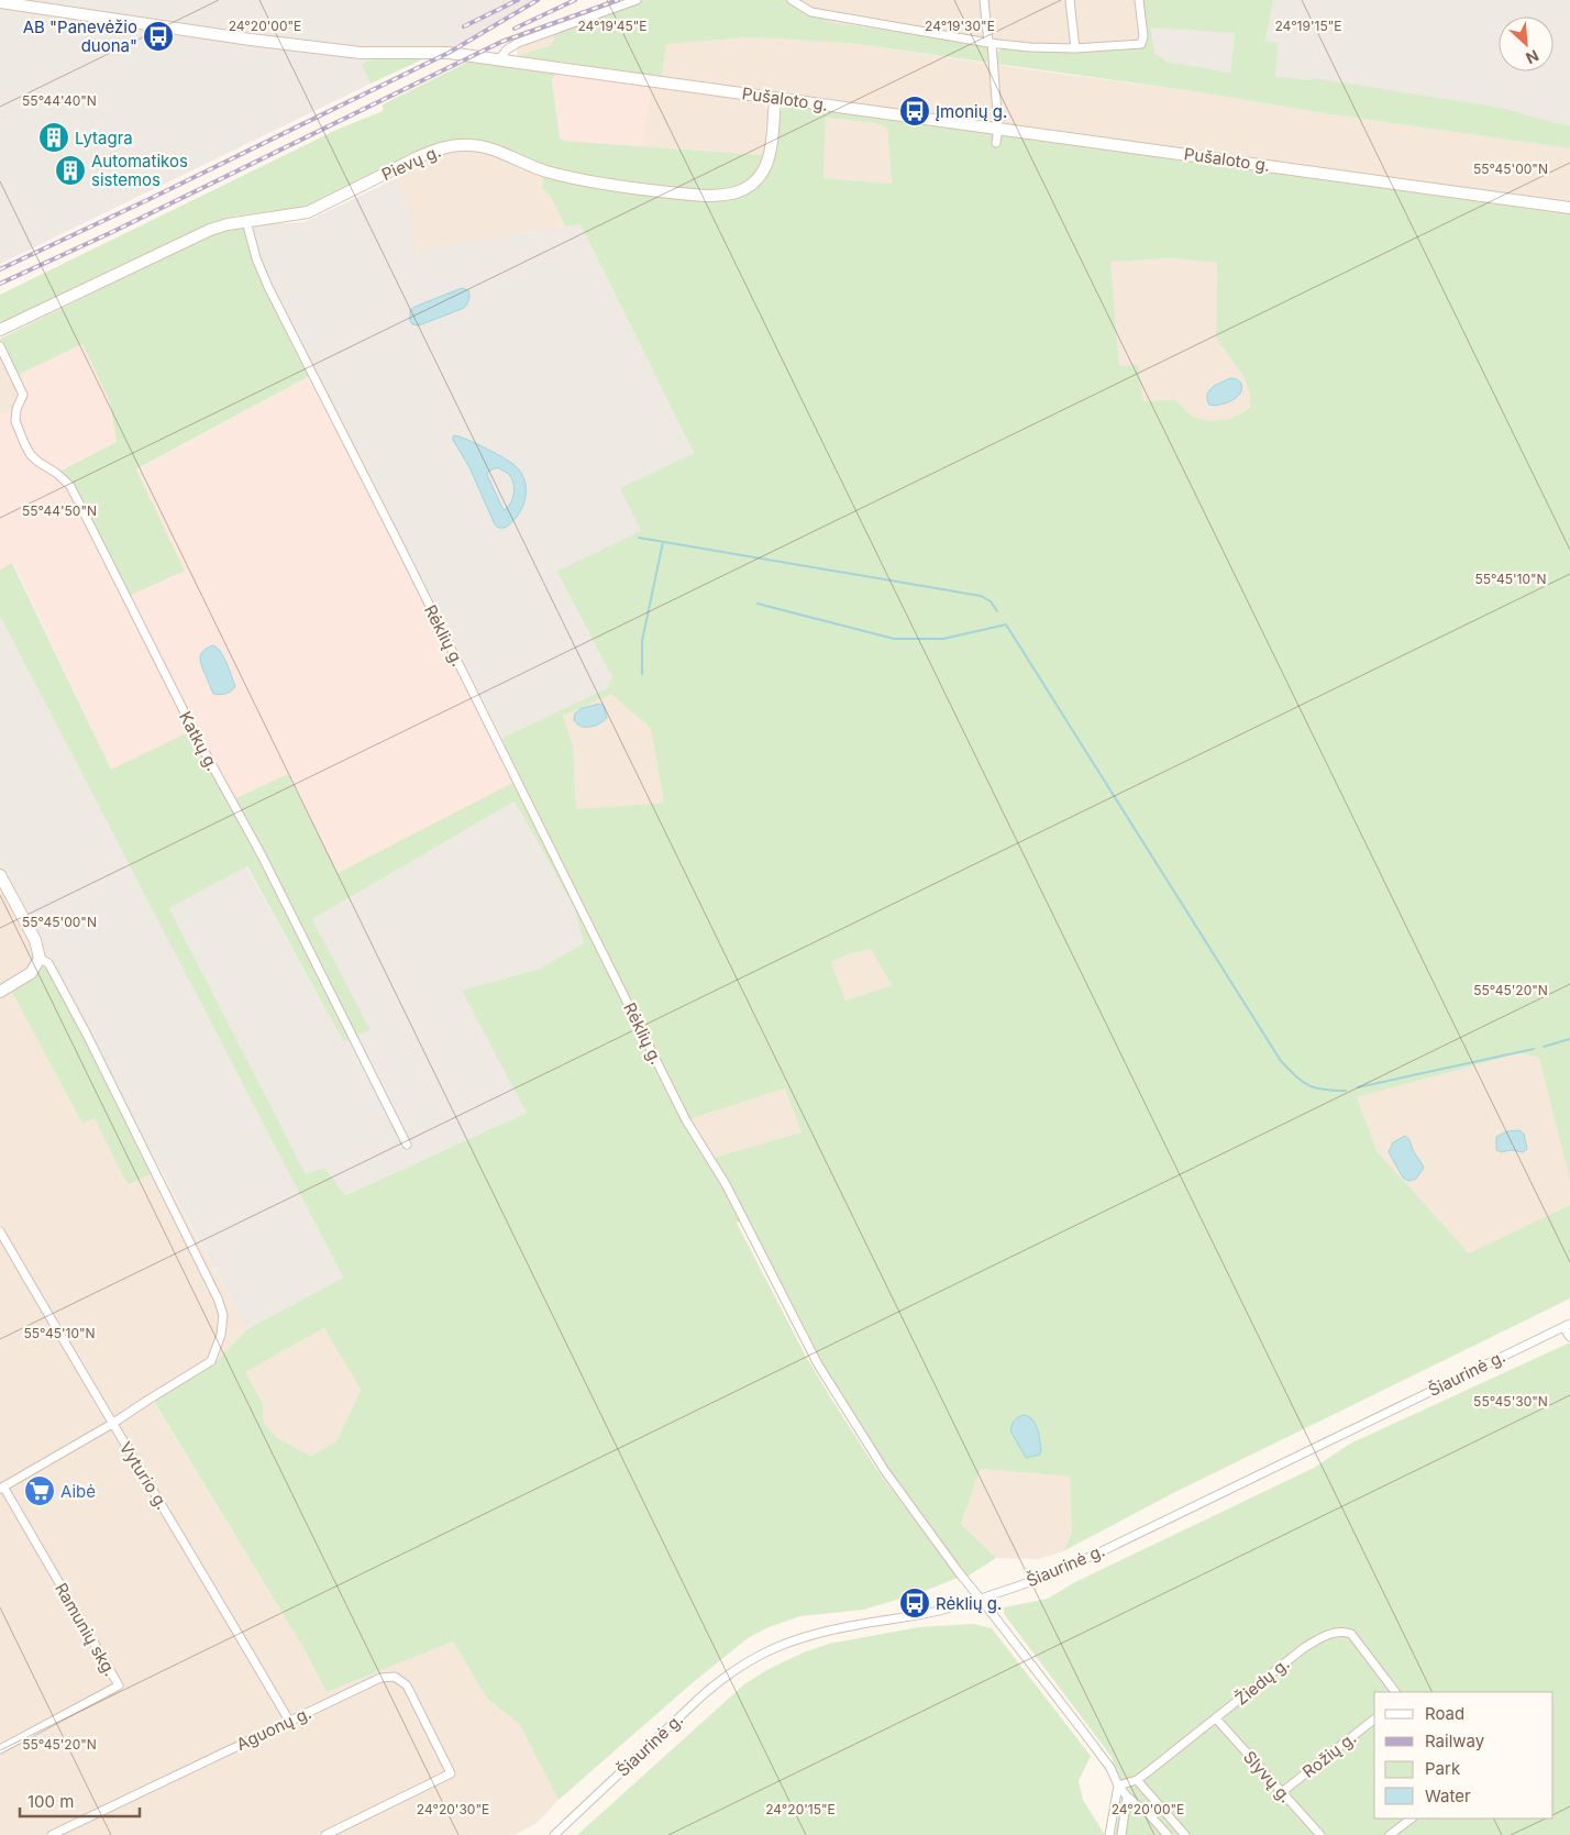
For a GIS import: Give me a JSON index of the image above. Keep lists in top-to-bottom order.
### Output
{
  "streets": {
    "main road": ["Pušaloto g.", "Pievų g."],
    "street": [
      "Rėklių g.",
      "Katkų g.",
      "Šiaurinė g.",
      "Vyturio g.",
      "Ramunių skg.",
      "Žiedų g.",
      "Aguonų g.",
      "Rožių g.",
      "Slyvų g."
    ]
  },
  "crossings": [
    ["Pušaloto g.", "Pievų g."],
    ["Pievų g.", "Rėklių g."],
    ["Rėklių g.", "Šiaurinė g."],
    ["Rėklių g.", "Žiedų g."],
    ["Vyturio g.", "Aguonų g."],
    ["Žiedų g.", "Slyvų g."],
    ["Rožių g.", "Slyvų g."]
  ],
  "places": {
    "bus stop": ["AB \"Panevėžio duona\"", "Įmonių g.", "Rėklių g."],
    "building": ["Lytagra", "Automatikos sistemos"],
    "supermarket": ["Aibė"]
  },
  "legend": [
    "Road",
    "Railway",
    "Park",
    "Water"
  ],
  "scale_bar": "100 m",
  "north": "bottom right",
  "coordinates": [
    "24°20'00\"E",
    "24°19'45\"E",
    "24°19'30\"E",
    "24°19'15\"E",
    "55°44'40\"N",
    "55°45'00\"N",
    "55°44'50\"N",
    "55°45'10\"N",
    "55°45'20\"N",
    "55°45'30\"N",
    "24°20'30\"E",
    "24°20'15\"E"
  ]
}
